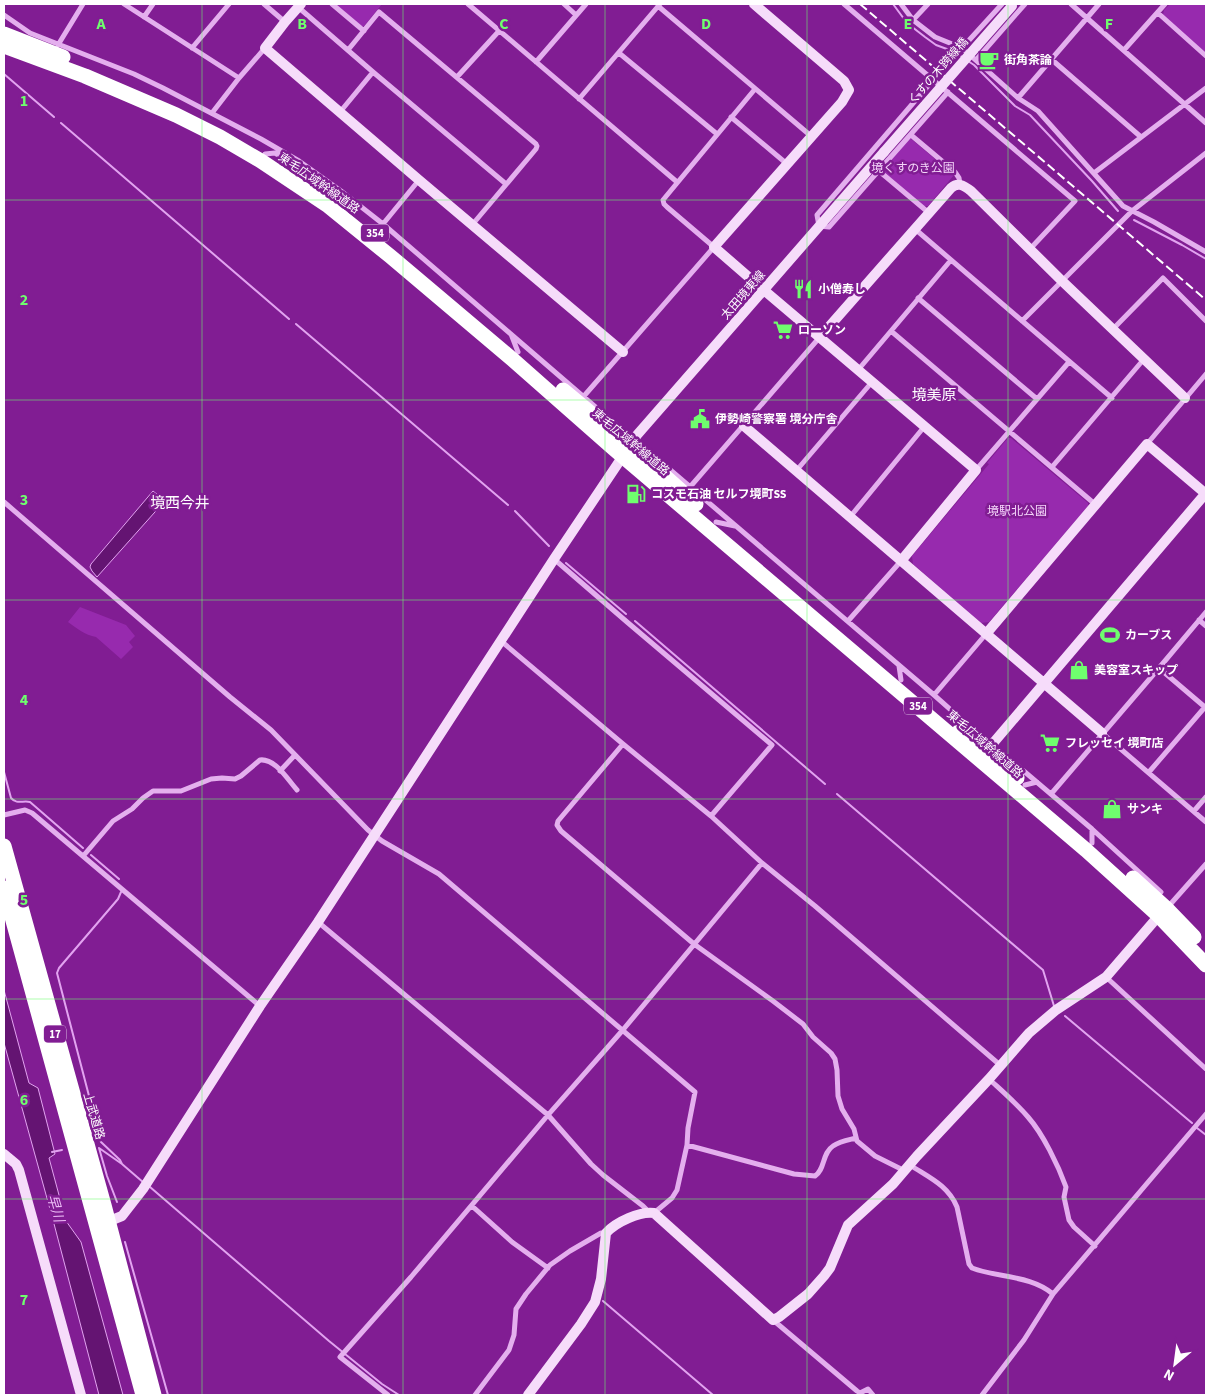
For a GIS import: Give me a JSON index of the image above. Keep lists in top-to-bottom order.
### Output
{
  "streets": {
    "highway": [
      "東毛広域幹線道路",
      "354",
      "17",
      "上武道路"
    ],
    "street": ["くすの木跨線橋", "太田境東線"]
  },
  "crossings": [
    ["くすの木跨線橋", "太田境東線"],
    ["東毛広域幹線道路", "太田境東線"],
    ["太田境東線", "上武道路"]
  ],
  "districts": ["境美原", "境西今井"],
  "water": ["早川"],
  "parks": ["境くすのき公園", "境駅北公園"],
  "places": {
    "cafe": ["街角茶論"],
    "restaurant": ["小僧寿し"],
    "supermarket": ["ローソン", "フレッセイ 境町店"],
    "public building": ["伊勢崎警察署 境分庁舎"],
    "fuel station": ["コスモ石油 セルフ境町SS"],
    "sports": ["カーブス"],
    "shop": ["美容室スキップ", "サンキ"]
  },
  "north": "bottom left",
  "grid": {
    "columns": [
      "A",
      "B",
      "C",
      "D",
      "E",
      "F"
    ],
    "rows": [
      "1",
      "2",
      "3",
      "4",
      "5",
      "6",
      "7"
    ]
  }
}
